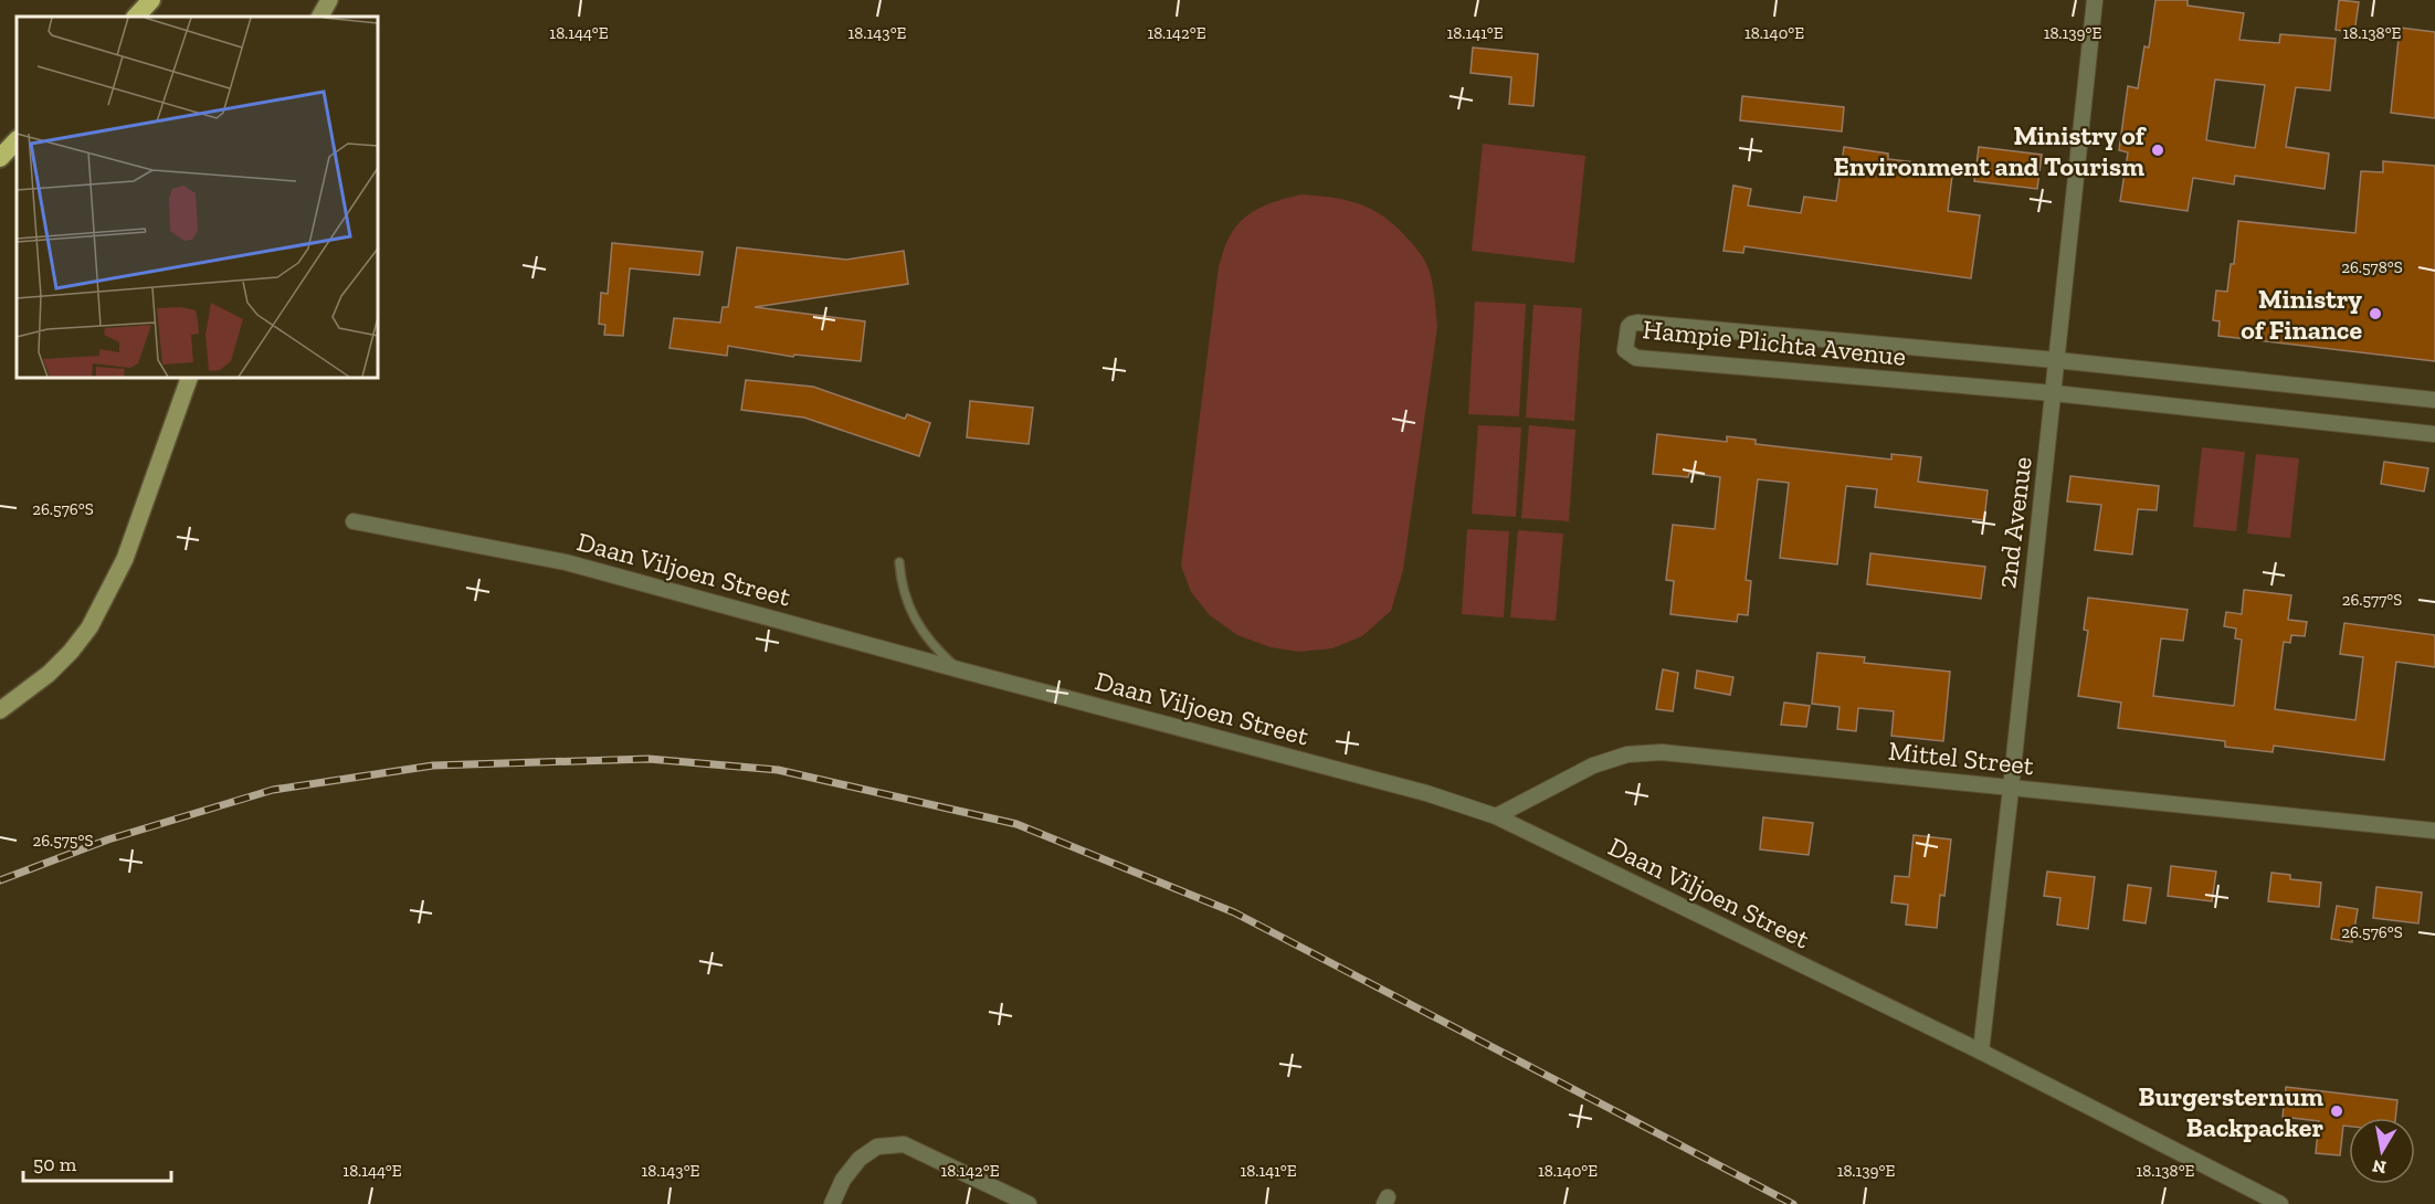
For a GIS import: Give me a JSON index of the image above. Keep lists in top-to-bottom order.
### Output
{
  "streets": {
    "street": [
      "Hampie Plichta Avenue",
      "2nd Avenue",
      "Daan Viljoen Street",
      "Mittel Street"
    ]
  },
  "crossings": [
    ["Hampie Plichta Avenue", "2nd Avenue"],
    ["2nd Avenue", "Daan Viljoen Street"],
    ["2nd Avenue", "Mittel Street"],
    ["Daan Viljoen Street", "Mittel Street"]
  ],
  "places": ["Ministry of Environment and Tourism", "Ministry of Finance", "Burgersternum Backpacker"],
  "scale_bar": "50 m",
  "north": "bottom",
  "coordinates": [
    "18.144°E",
    "18.143°E",
    "18.142°E",
    "18.141°E",
    "18.140°E",
    "18.139°E",
    "18.138°E",
    "26.578°S",
    "26.576°S",
    "26.577°S",
    "26.575°S"
  ]
}
